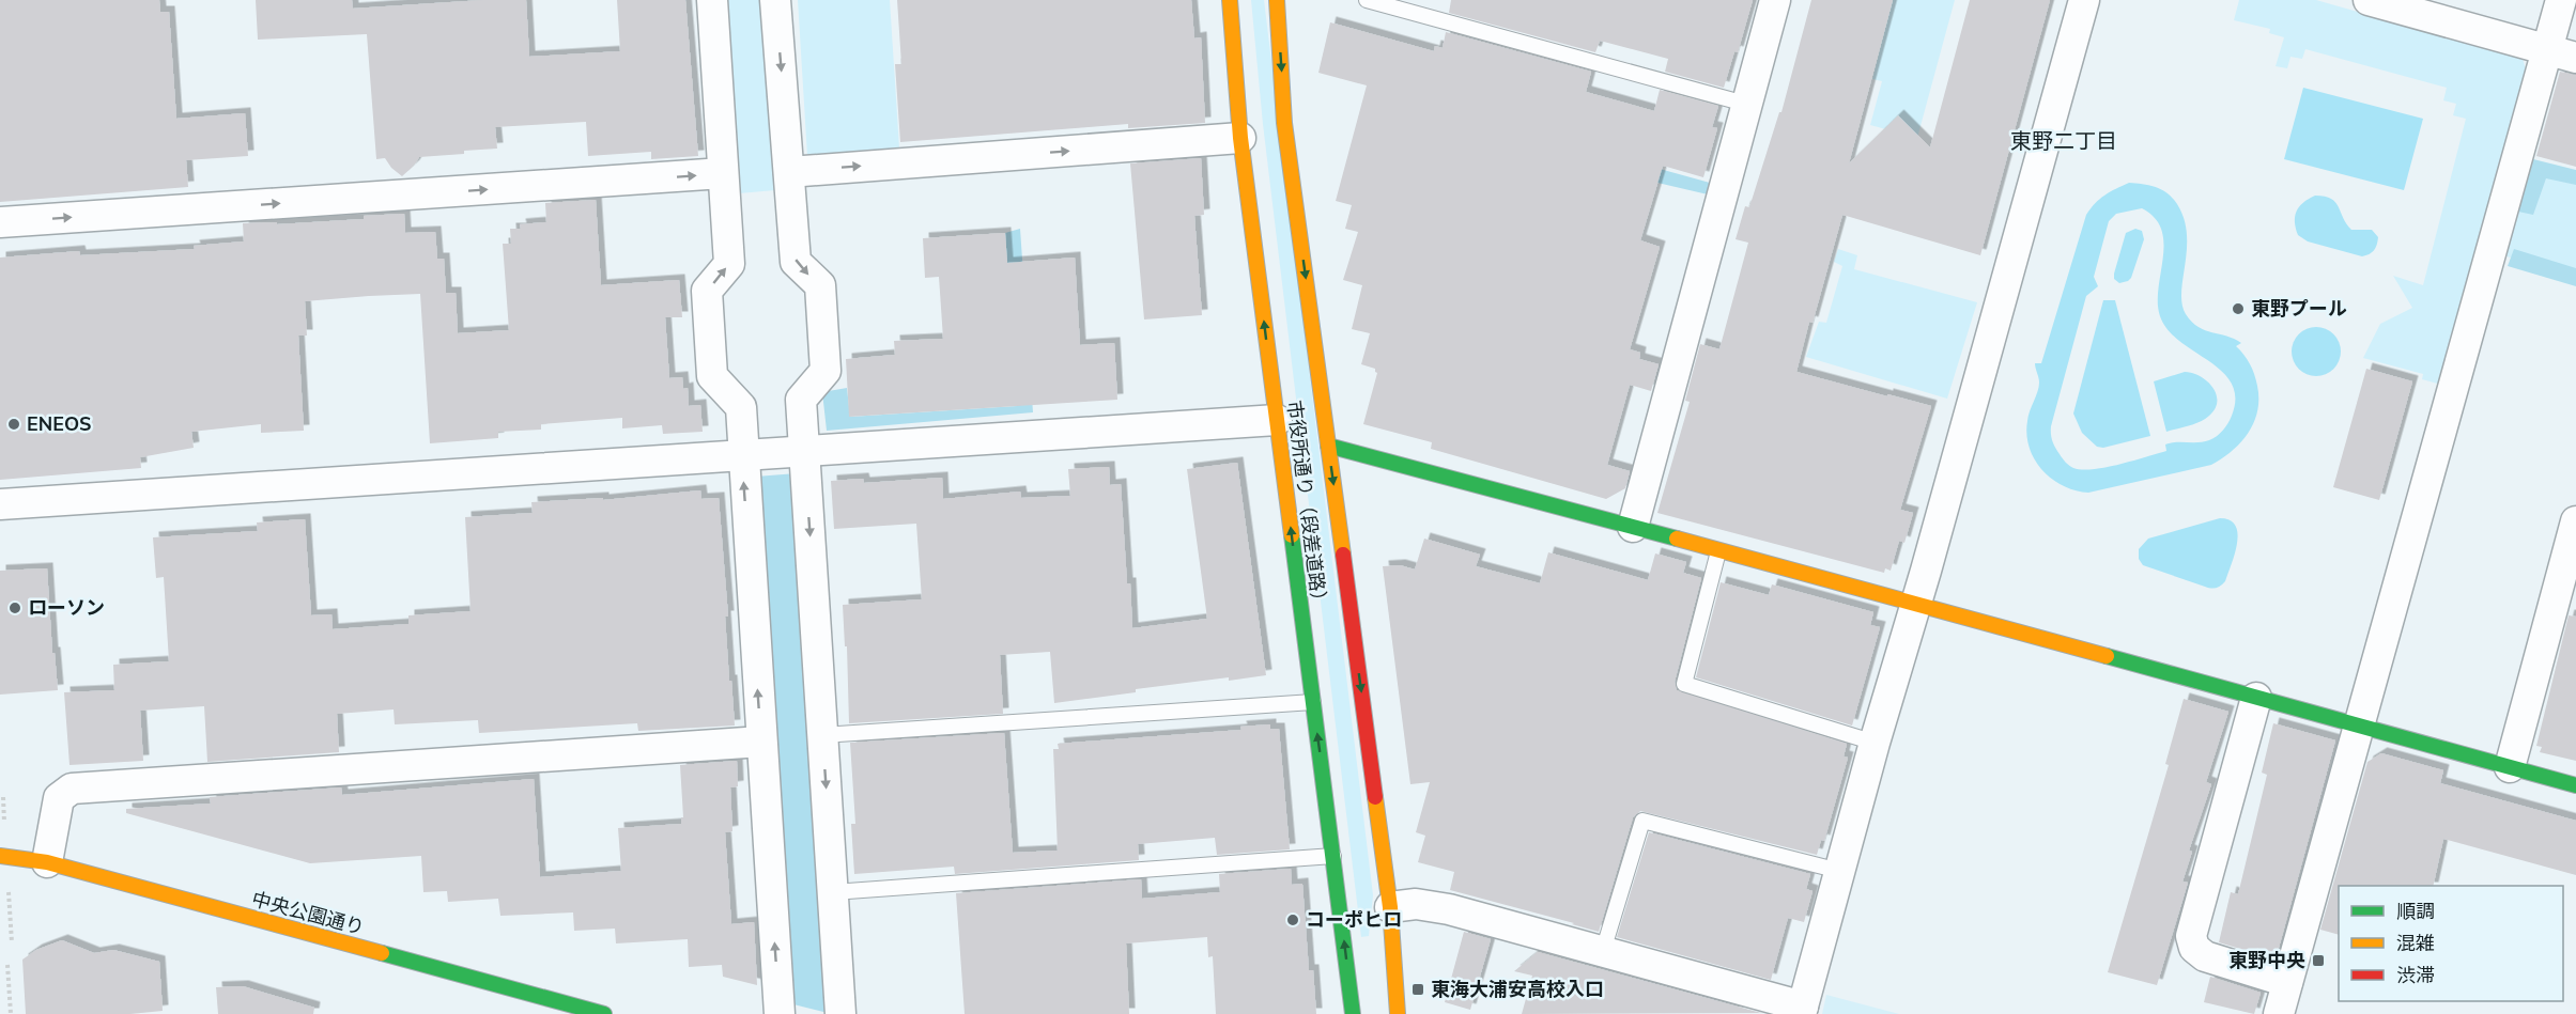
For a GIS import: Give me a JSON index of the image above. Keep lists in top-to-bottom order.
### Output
{
  "streets": {
    "street": ["市役所通り（段差道路）", "中央公園通り"]
  },
  "districts": ["東野二丁目"],
  "places": {
    "other": [
      "東野プール",
      "ENEOS",
      "ローソン",
      "コーポヒロ"
    ],
    "transit": ["東野中央", "東海大浦安高校入口"]
  },
  "legend": ["順調", "混雑", "渋滞"]
}
